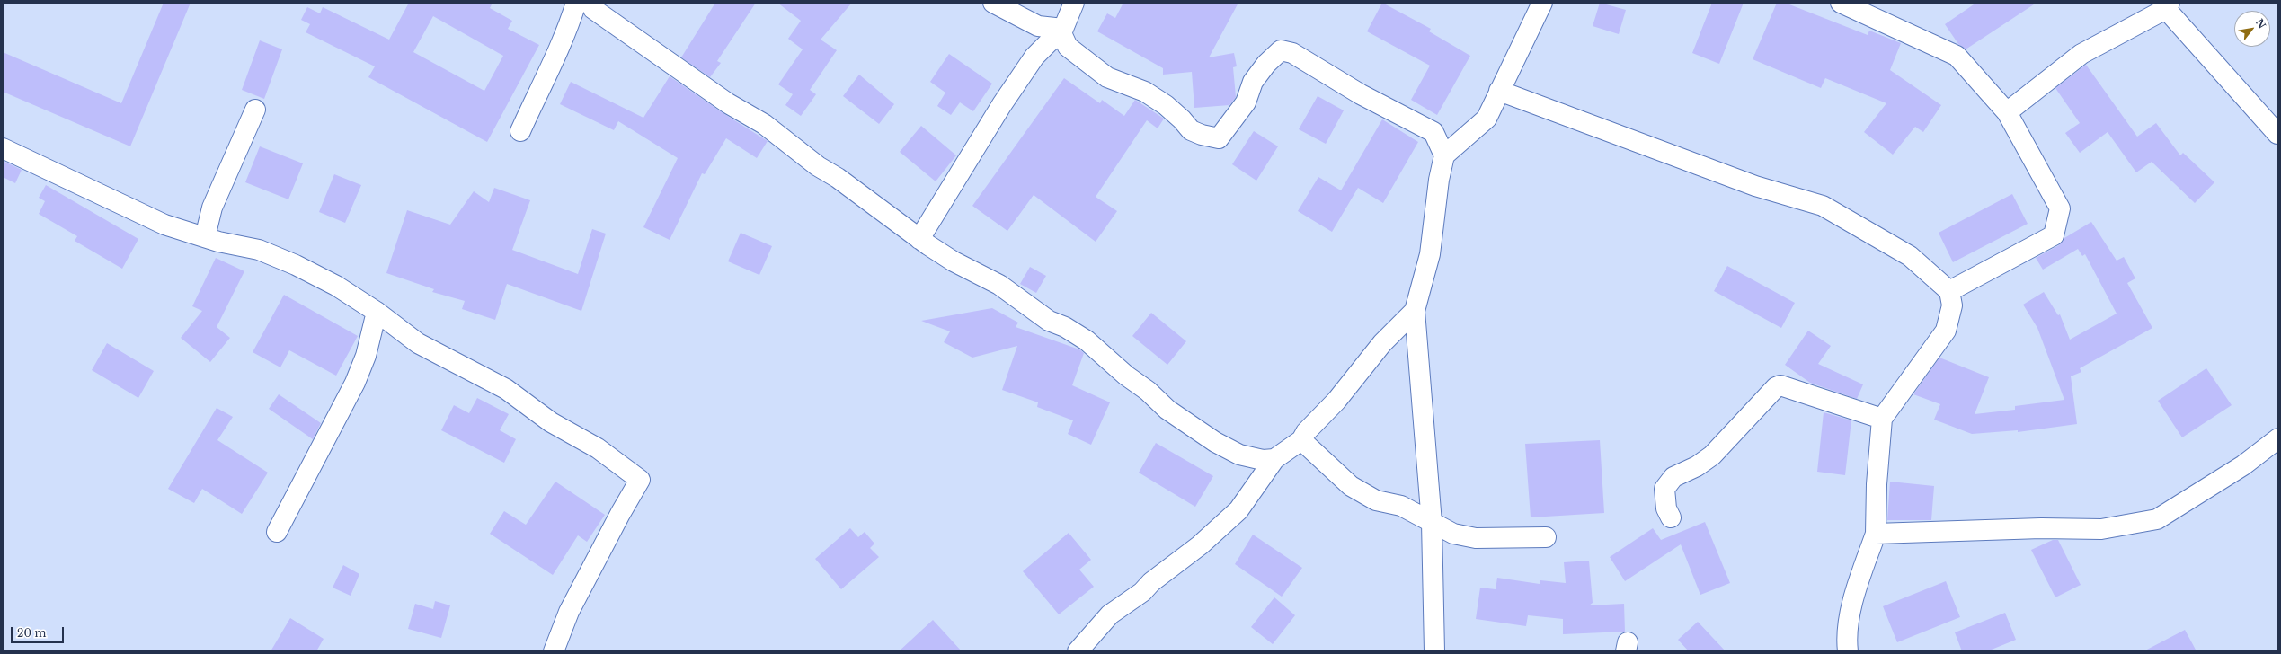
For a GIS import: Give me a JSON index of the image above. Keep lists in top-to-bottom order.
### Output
{
  "scale_bar": "20 m",
  "north": "top right"
}
